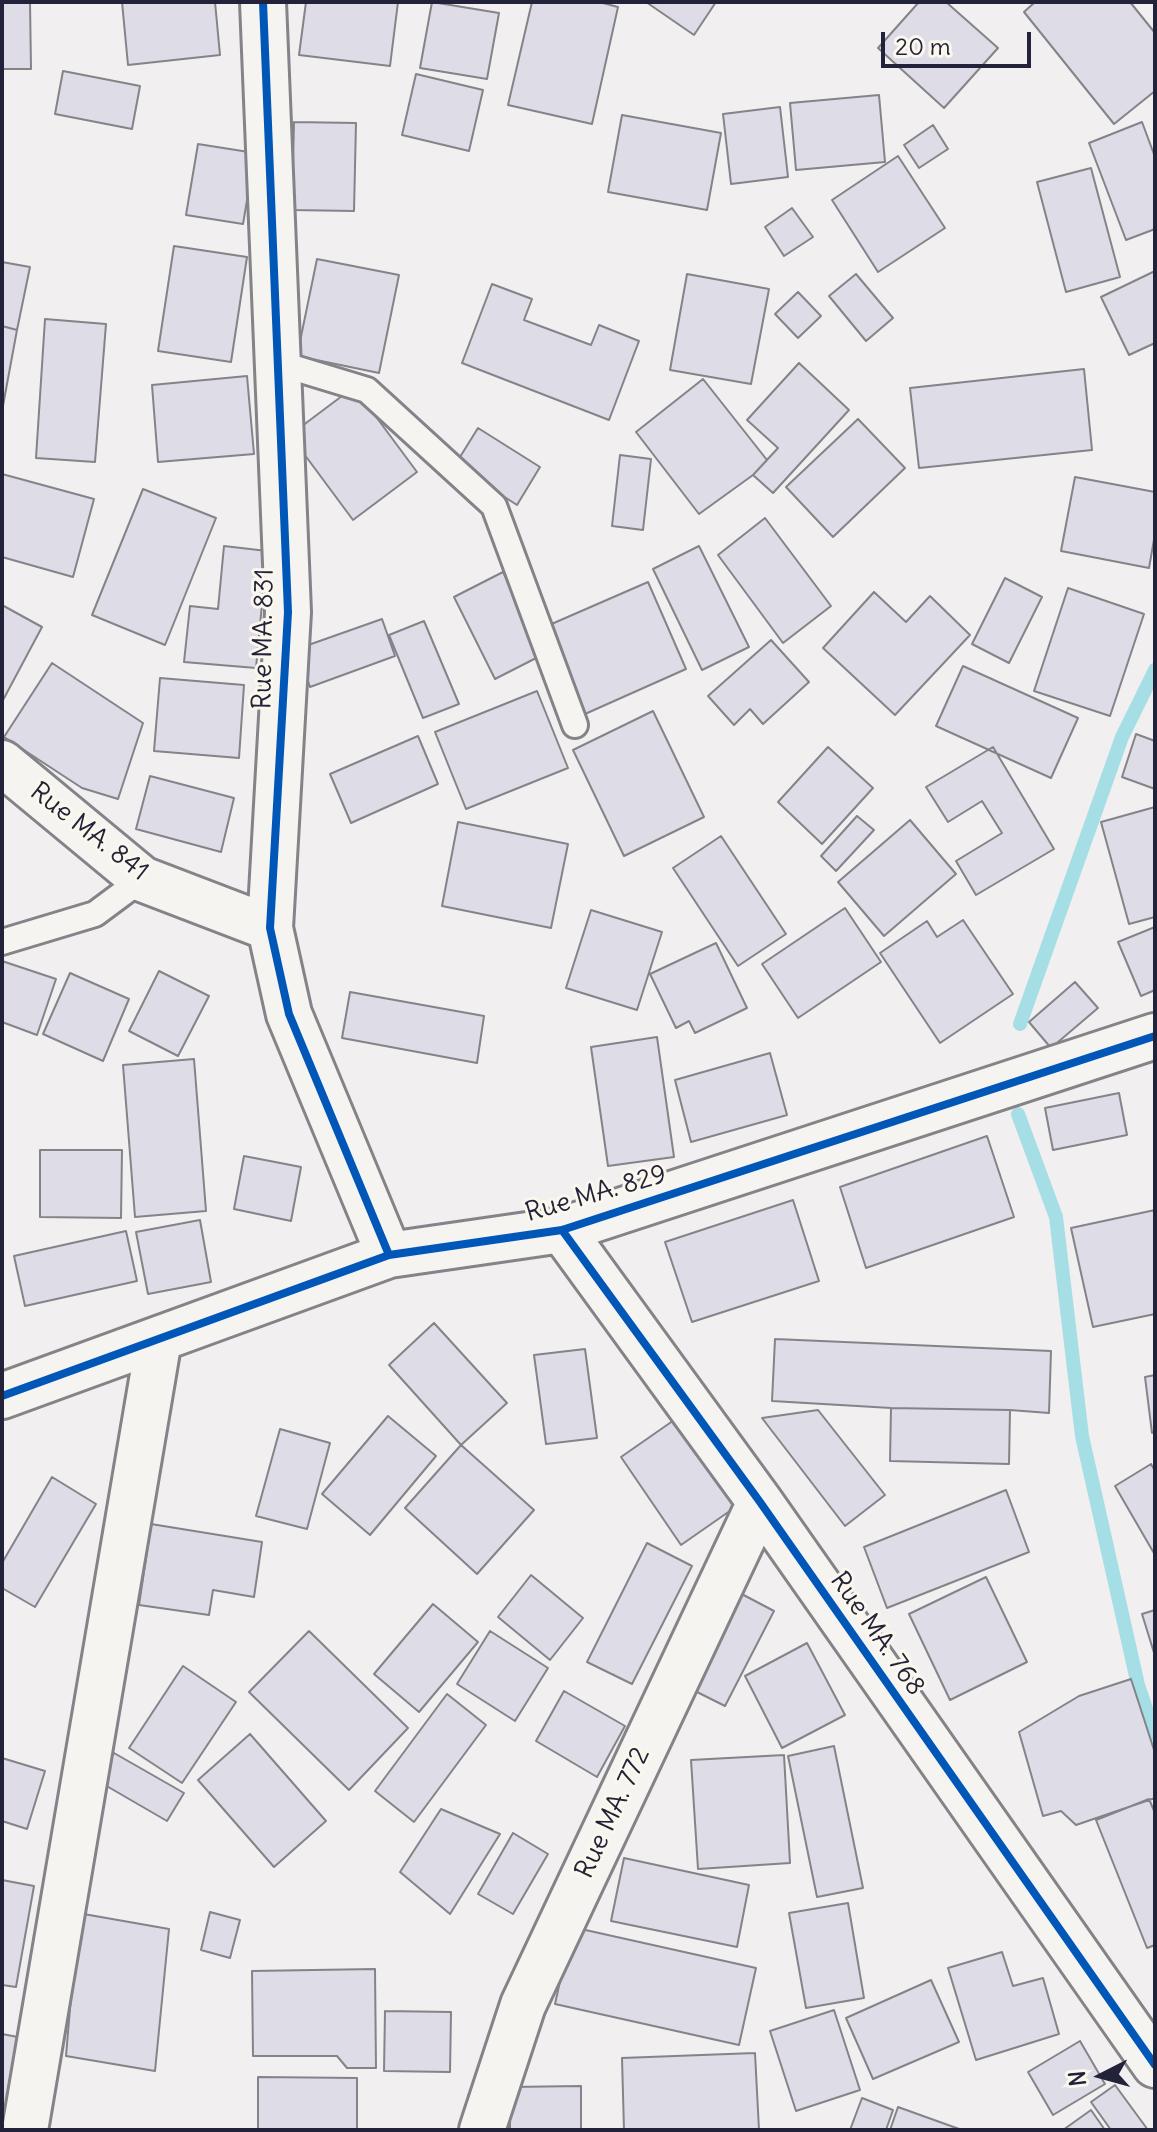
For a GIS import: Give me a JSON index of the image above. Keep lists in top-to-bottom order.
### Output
{
  "streets": {
    "street": [
      "Rue MA. 831",
      "Rue MA. 841",
      "Rue MA. 829",
      "Rue MA. 768",
      "Rue MA. 772"
    ]
  },
  "crossings": [
    ["Rue MA. 831", "Rue MA. 841"],
    ["Rue MA. 831", "Rue MA. 829"],
    ["Rue MA. 829", "Rue MA. 768"],
    ["Rue MA. 768", "Rue MA. 772"]
  ],
  "scale_bar": "20 m",
  "north": "left"
}
